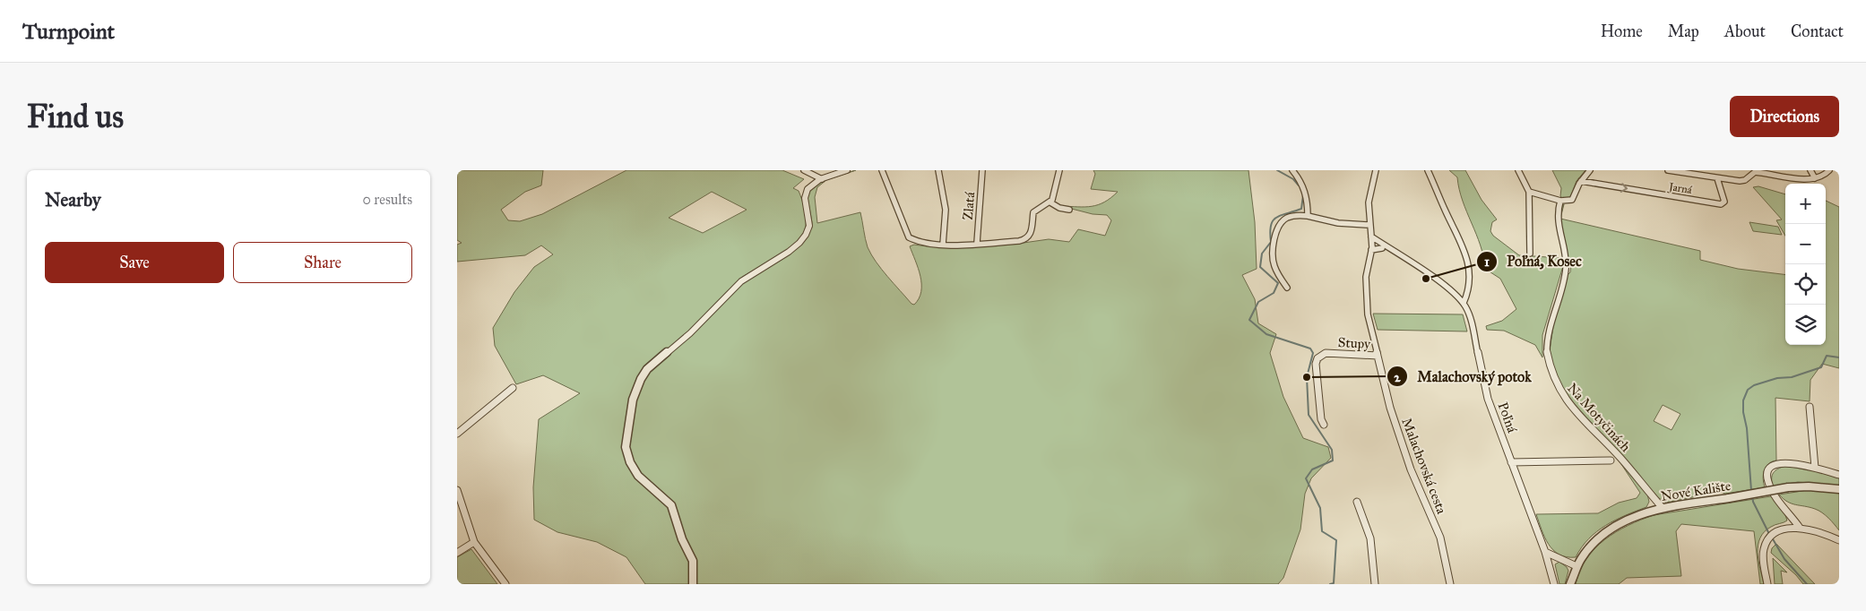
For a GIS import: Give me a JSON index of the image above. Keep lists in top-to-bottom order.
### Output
{
  "streets": {
    "street": [
      "Jarná",
      "Zlatá",
      "Stupy",
      "Poľná",
      "Na Motyčinách",
      "Malachovská cesta",
      "Nové Kalište"
    ]
  },
  "crossings": [
    ["Stupy", "Malachovská cesta"],
    ["Na Motyčinách", "Nové Kalište"]
  ],
  "places": ["Poľná, Kosec", "Malachovský potok"],
  "page": {
    "header": "Turnpoint",
    "nav": [
      "Home",
      "Map",
      "About",
      "Contact"
    ],
    "buttons": [
      "Directions",
      ["Save", "Share"]
    ],
    "title": "Find us",
    "heading": ["Nearby", "0 results"],
    "map_buttons": ["+", "−"]
  }
}
